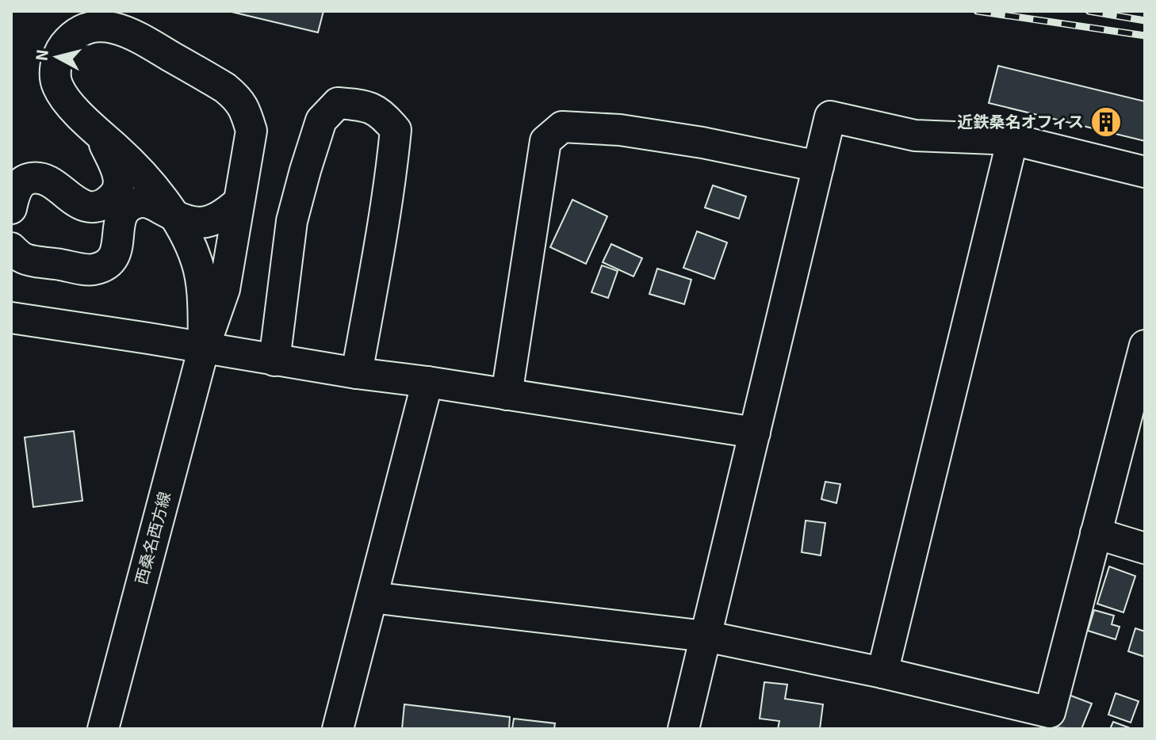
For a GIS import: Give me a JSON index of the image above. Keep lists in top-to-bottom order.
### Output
{
  "streets": {
    "street": ["西桑名西方線"]
  },
  "places": {
    "building": ["近鉄桑名オフィス"]
  },
  "north": "left"
}
